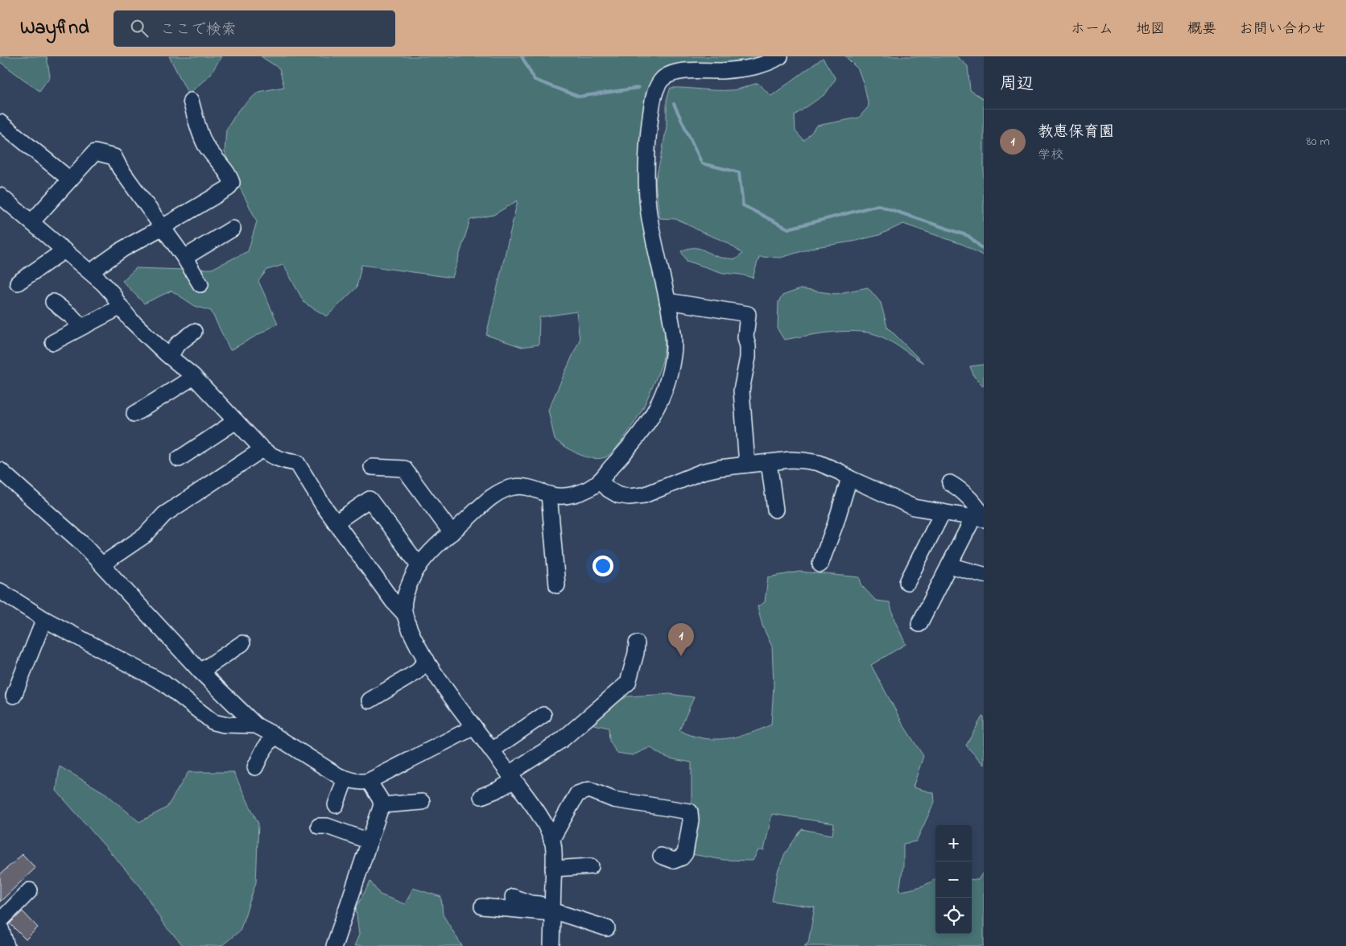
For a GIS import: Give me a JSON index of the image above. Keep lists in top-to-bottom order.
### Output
{
  "page": {
    "header": "Wayfind",
    "search": "ここで検索",
    "nav": [
      "ホーム",
      "地図",
      "概要",
      "お問い合わせ"
    ],
    "heading": "周辺",
    "list": [
      {
        "mark": "1",
        "name": "教恵保育園",
        "note": "学校",
        "value": "80 m"
      }
    ],
    "pins": "1",
    "map_buttons": ["+", "−"]
  }
}
